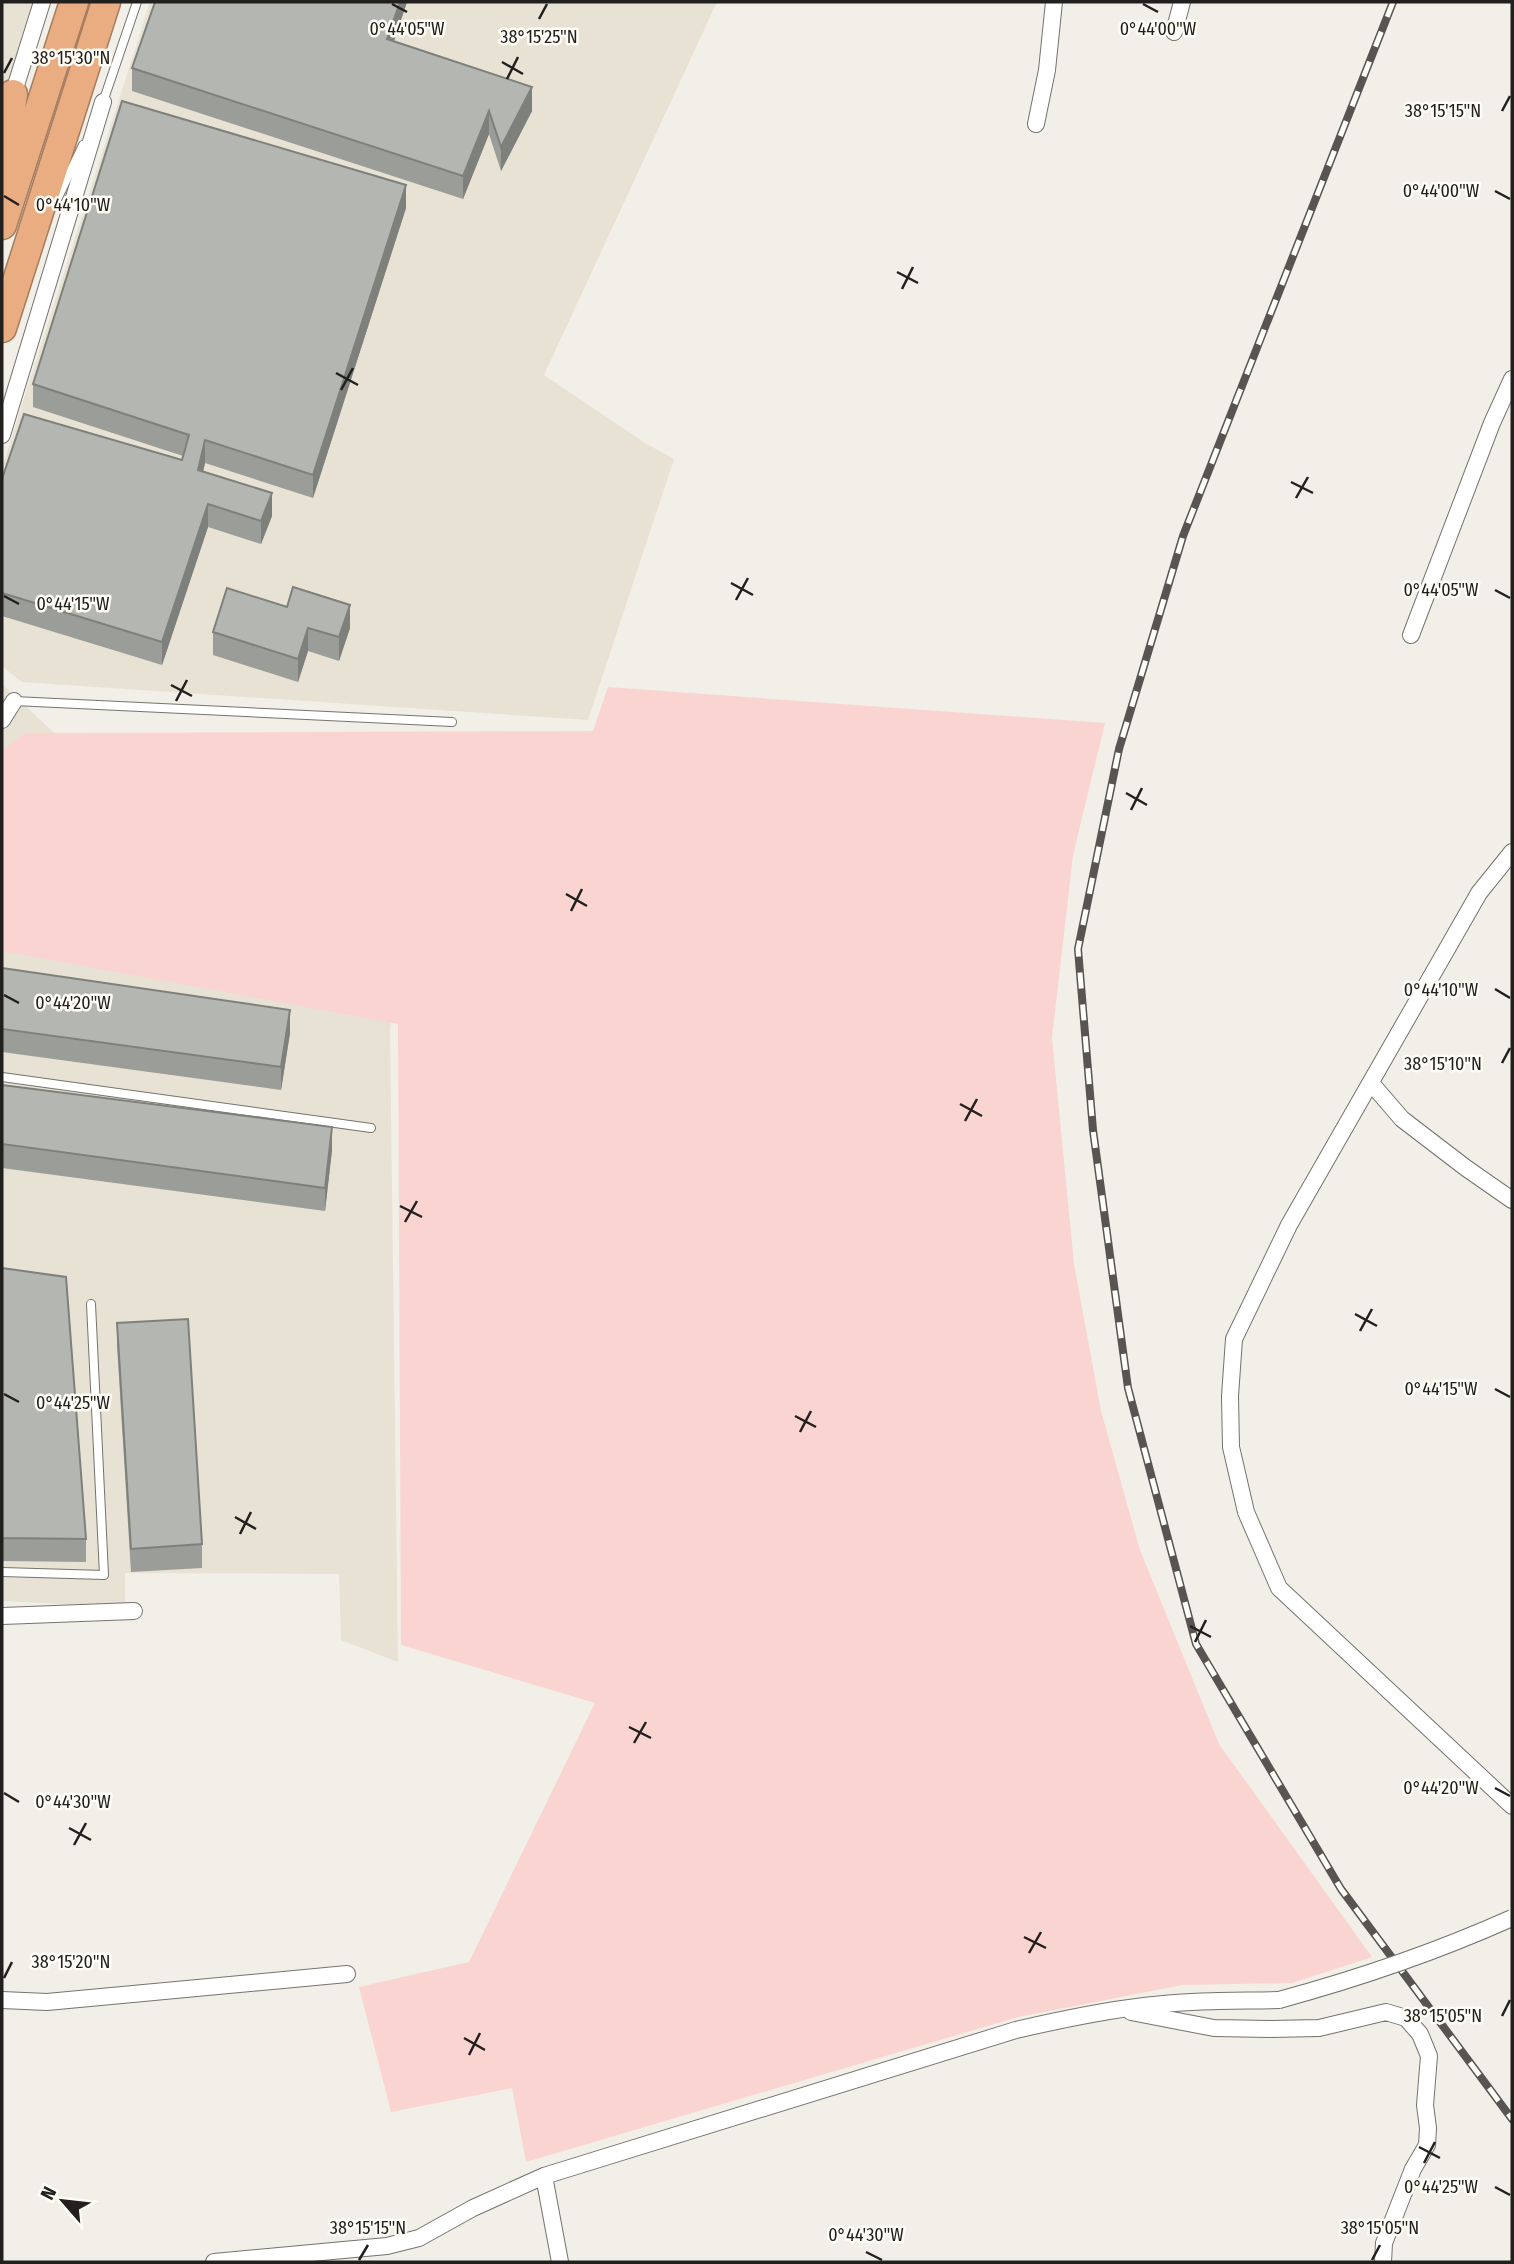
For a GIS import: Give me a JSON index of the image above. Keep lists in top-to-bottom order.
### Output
{
  "north": "top left",
  "coordinates": [
    "0°44'05\"W",
    "0°44'00\"W",
    "38°15'25\"N",
    "38°15'30\"N",
    "38°15'15\"N",
    "0°44'10\"W",
    "0°44'15\"W",
    "0°44'20\"W",
    "38°15'10\"N",
    "0°44'25\"W",
    "0°44'30\"W",
    "38°15'20\"N",
    "38°15'05\"N"
  ]
}
